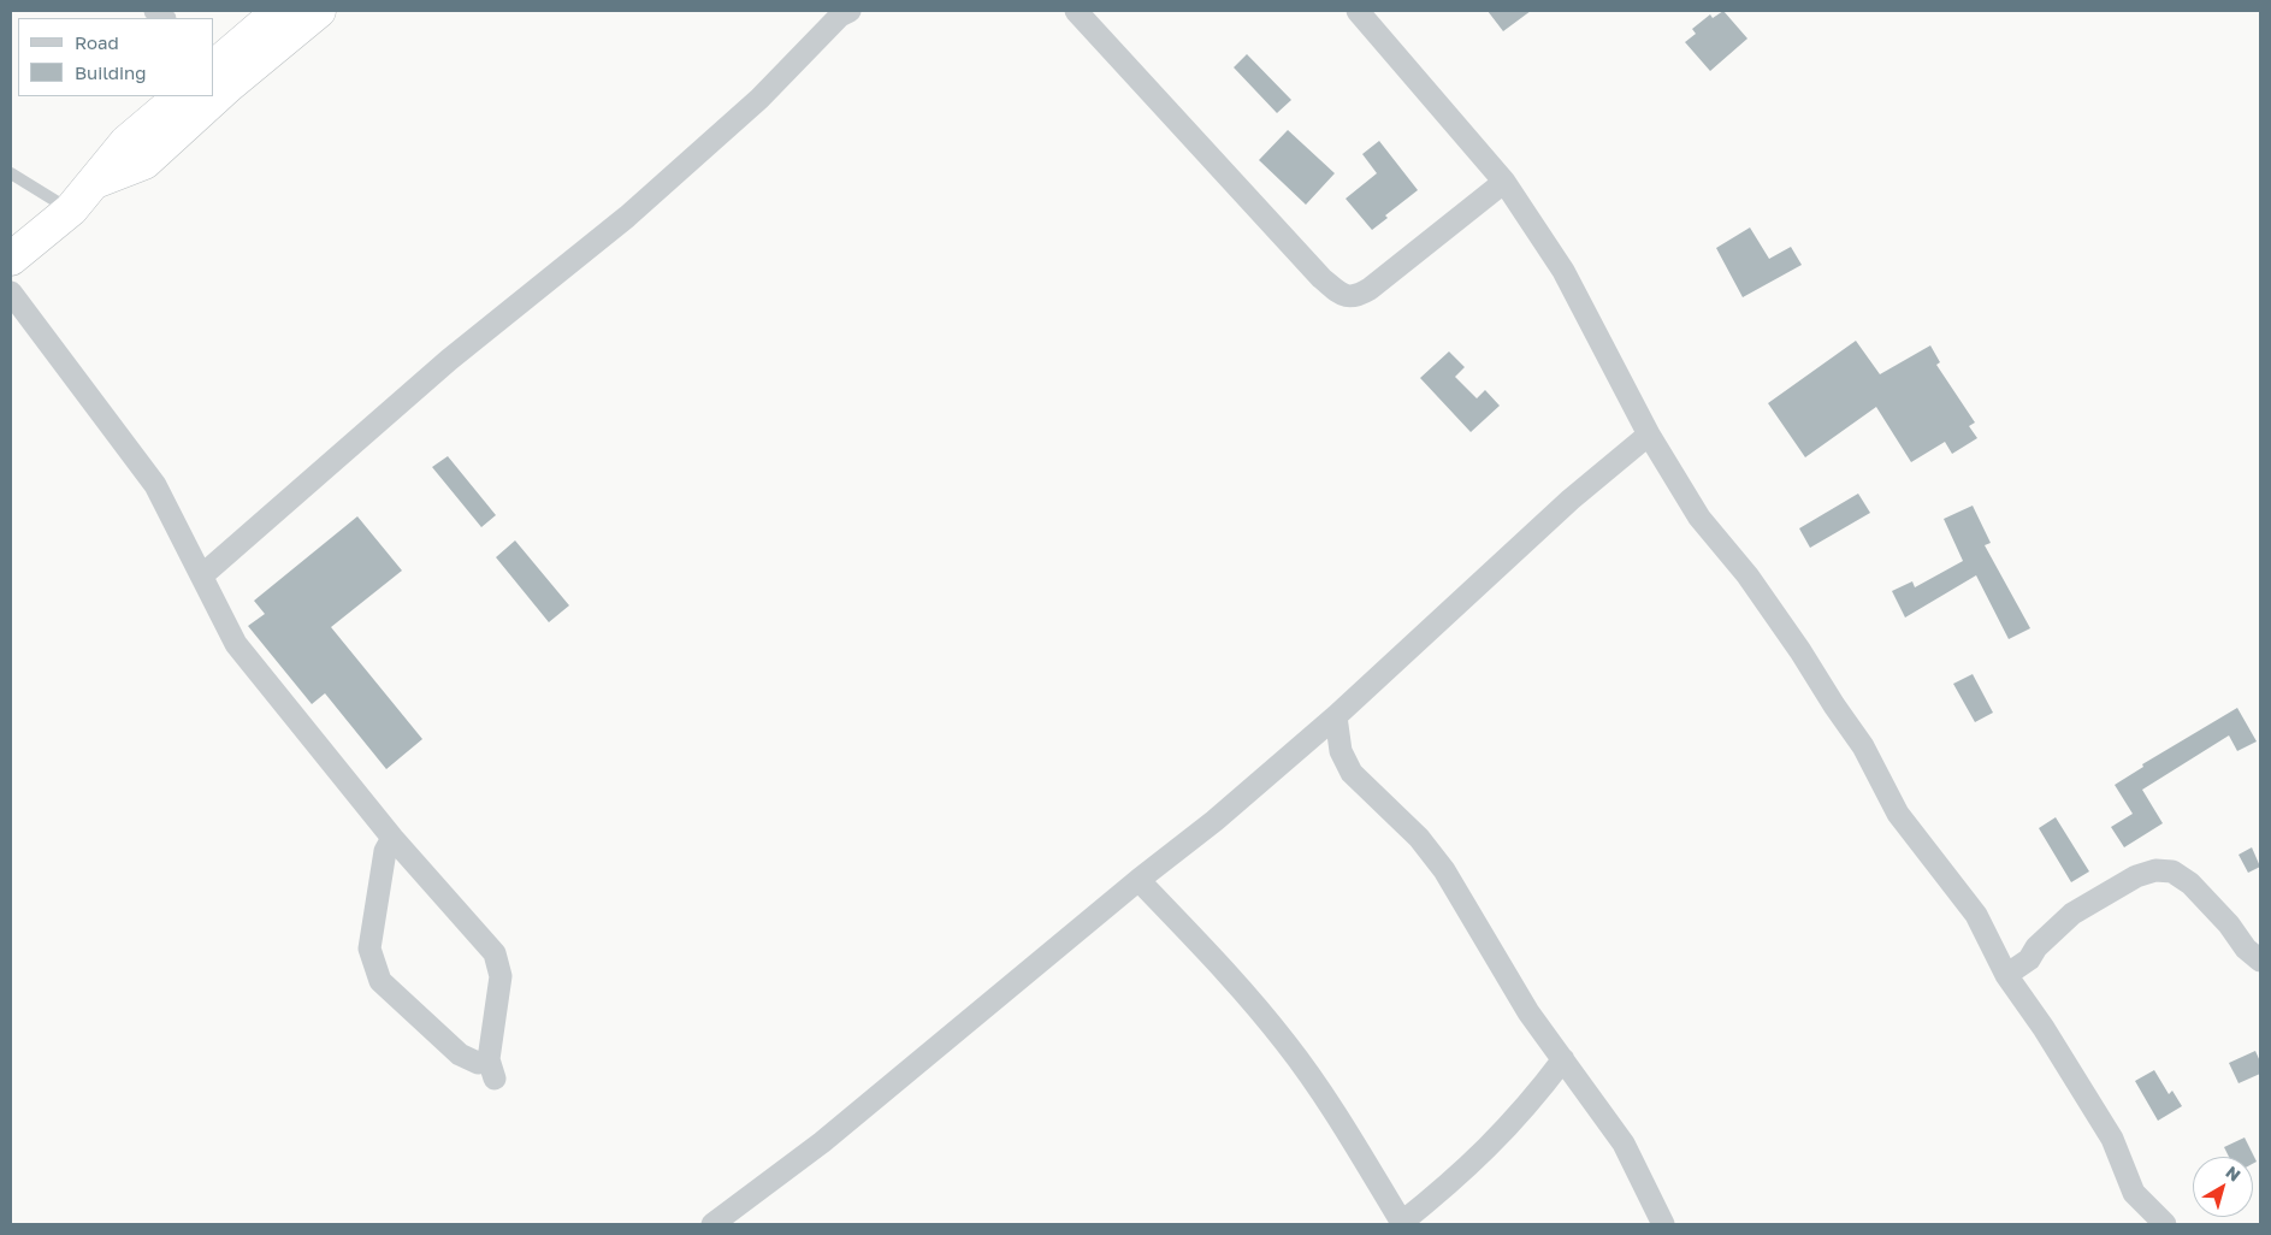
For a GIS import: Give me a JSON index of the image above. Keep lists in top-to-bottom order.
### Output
{
  "legend": ["Road", "Building"],
  "north": "top right"
}
